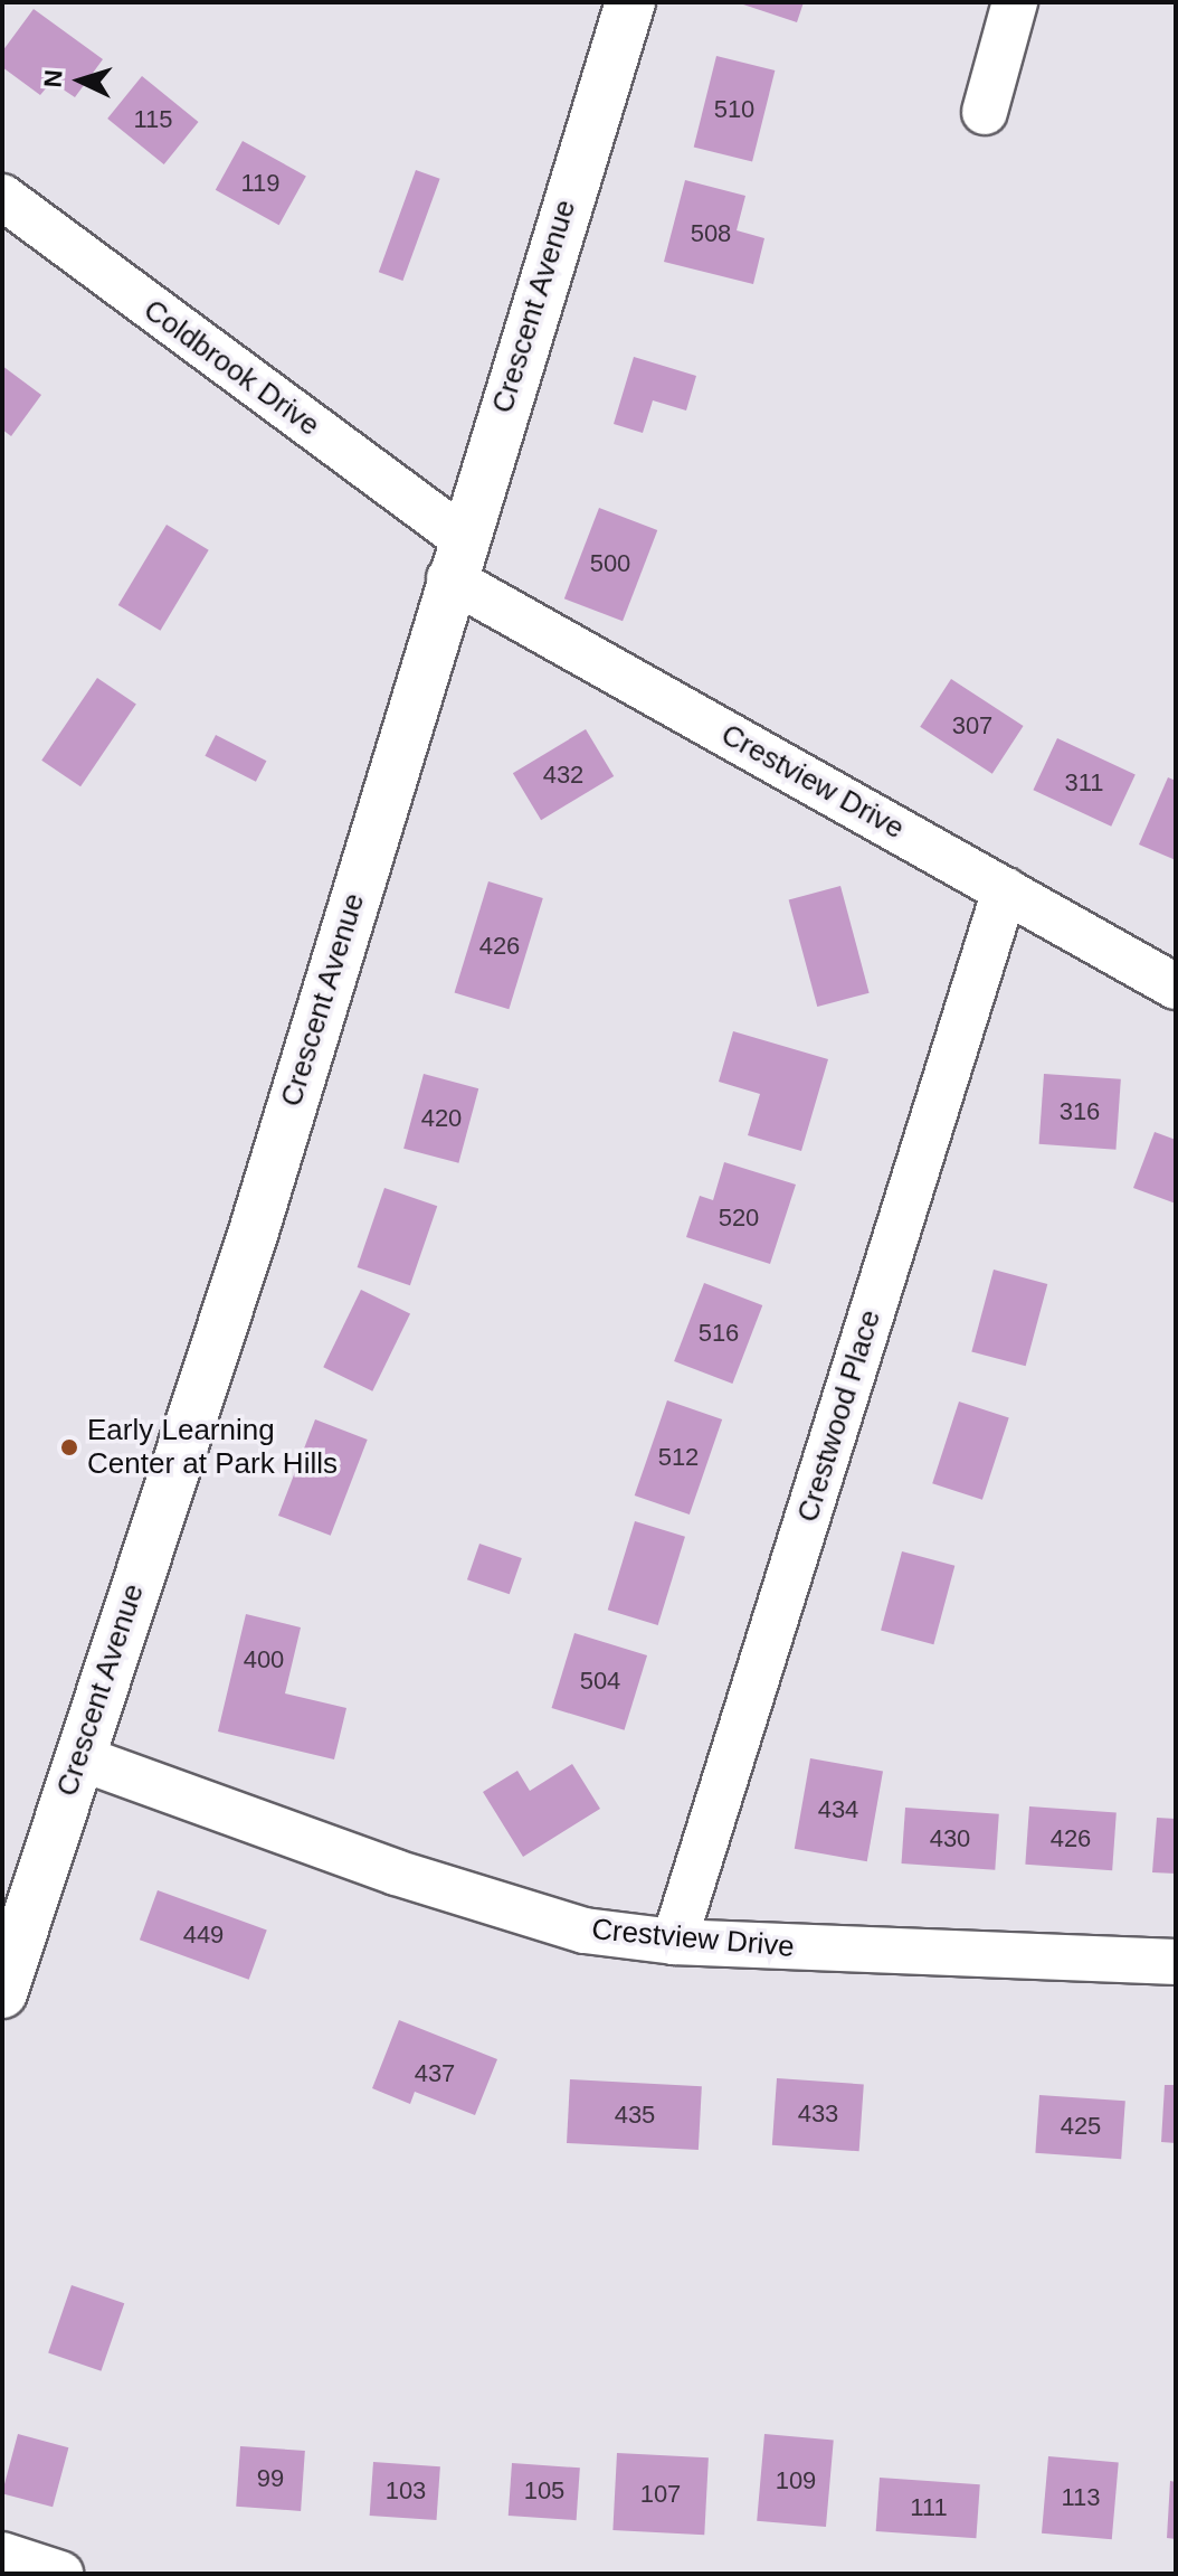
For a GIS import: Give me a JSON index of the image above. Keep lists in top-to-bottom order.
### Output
{
  "streets": {
    "street": [
      "Crescent Avenue",
      "Coldbrook Drive",
      "Crestview Drive",
      "Crestwood Place"
    ]
  },
  "crossings": [
    ["Crescent Avenue", "Coldbrook Drive"],
    ["Crescent Avenue", "Crestview Drive"],
    ["Coldbrook Drive", "Crestview Drive"],
    ["Crestview Drive", "Crestwood Place"]
  ],
  "places": ["Early Learning Center at Park Hills"],
  "house_numbers": [
    "510",
    "115",
    "119",
    "508",
    "500",
    "307",
    "432",
    "311",
    "426",
    "316",
    "420",
    "520",
    "516",
    "512",
    "400",
    "504",
    "434",
    "430",
    "426",
    "449",
    "437",
    "433",
    "435",
    "425",
    "99",
    "109",
    "103",
    "105",
    "107",
    "113",
    "111"
  ],
  "north": "left"
}
